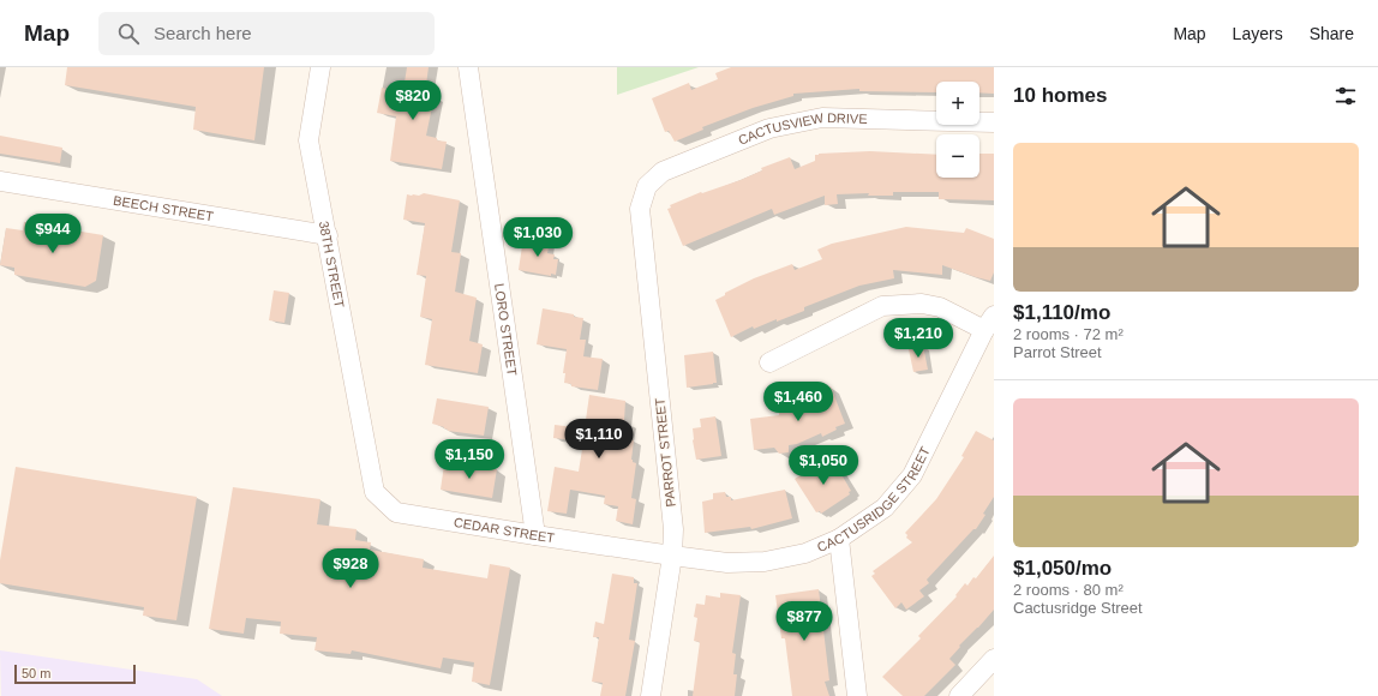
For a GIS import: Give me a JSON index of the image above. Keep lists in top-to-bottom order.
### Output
{
  "streets": {
    "street": [
      "CACTUSVIEW DRIVE",
      "BEECH STREET",
      "38TH STREET",
      "LORO STREET",
      "PARROT STREET",
      "CACTUSRIDGE STREET",
      "CEDAR STREET"
    ]
  },
  "crossings": [
    ["CACTUSVIEW DRIVE", "PARROT STREET"],
    ["BEECH STREET", "38TH STREET"],
    ["38TH STREET", "CEDAR STREET"],
    ["LORO STREET", "CEDAR STREET"],
    ["PARROT STREET", "CACTUSRIDGE STREET"],
    ["PARROT STREET", "CEDAR STREET"],
    ["CACTUSRIDGE STREET", "CEDAR STREET"]
  ],
  "scale_bar": "50 m",
  "page": {
    "header": "Map",
    "search": "Search here",
    "nav": ["Map", "Layers", "Share"],
    "heading": "10 homes",
    "price": [
      "$820",
      "$944",
      "$1,030",
      "$1,210",
      "$1,460",
      "$1,110",
      "$1,150",
      "$1,050",
      "$928",
      "$877"
    ],
    "map_buttons": ["+", "−"],
    "list": [
      {
        "name": "$1,110/mo",
        "note": "2 rooms · 72 m² · Parrot Street"
      },
      {
        "name": "$1,050/mo",
        "note": "2 rooms · 80 m² · Cactusridge Street"
      }
    ],
    "scale": "50 m"
  }
}
